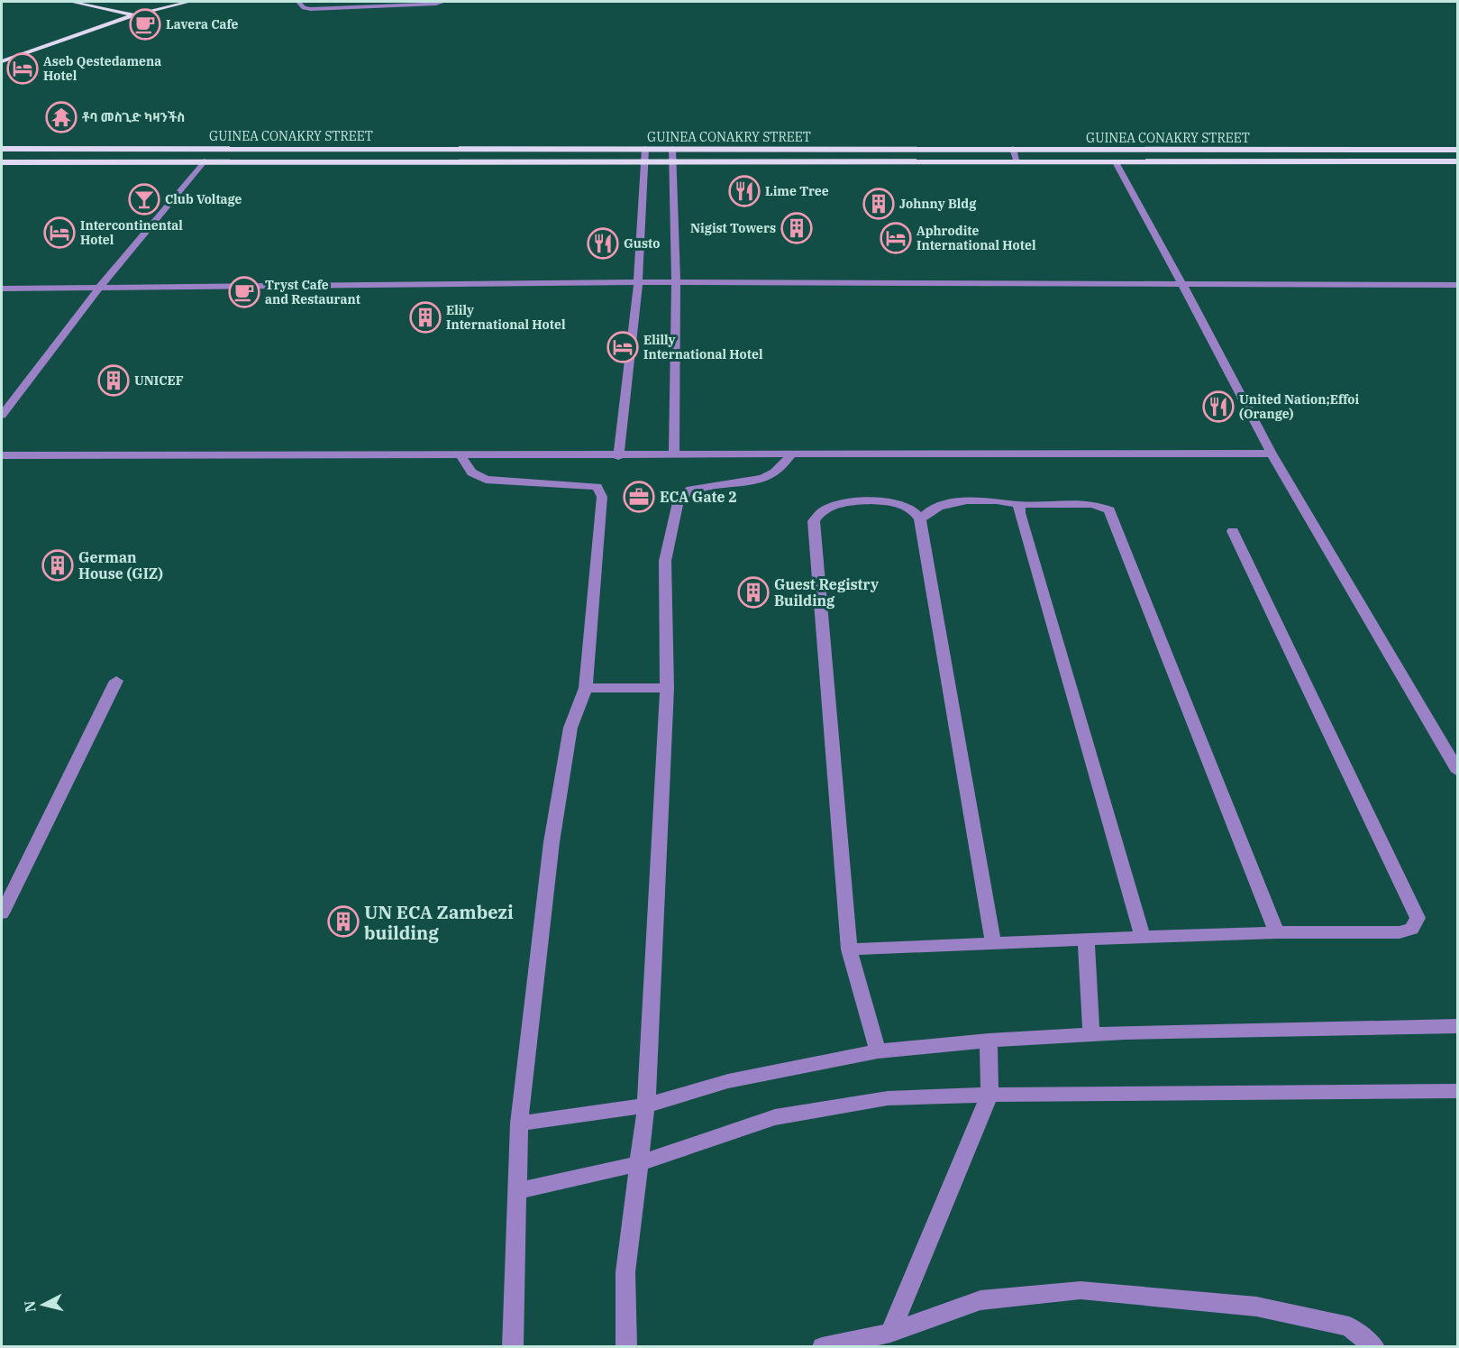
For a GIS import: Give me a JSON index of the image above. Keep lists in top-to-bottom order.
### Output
{
  "streets": {
    "main road": ["GUINEA CONAKRY STREET"]
  },
  "places": {
    "cafe": ["Lavera Cafe", "Tryst Cafe and Restaurant"],
    "hotel": [
      "Aseb Qestedamena Hotel",
      "Intercontinental Hotel",
      "Aphrodite International Hotel",
      "Elilly International Hotel"
    ],
    "temple": ["ቶባ መስጊድ ካዛንችስ"],
    "restaurant": ["Lime Tree", "Gusto", "United Nation;Effoi (Orange)"],
    "bar": ["Club Voltage"],
    "building": [
      "Johnny Bldg",
      "Nigist Towers",
      "Elily International Hotel",
      "UNICEF",
      "German House (GIZ)",
      "Guest Registry Building",
      "UN ECA Zambezi building"
    ],
    "office": ["ECA Gate 2"]
  },
  "north": "left"
}
